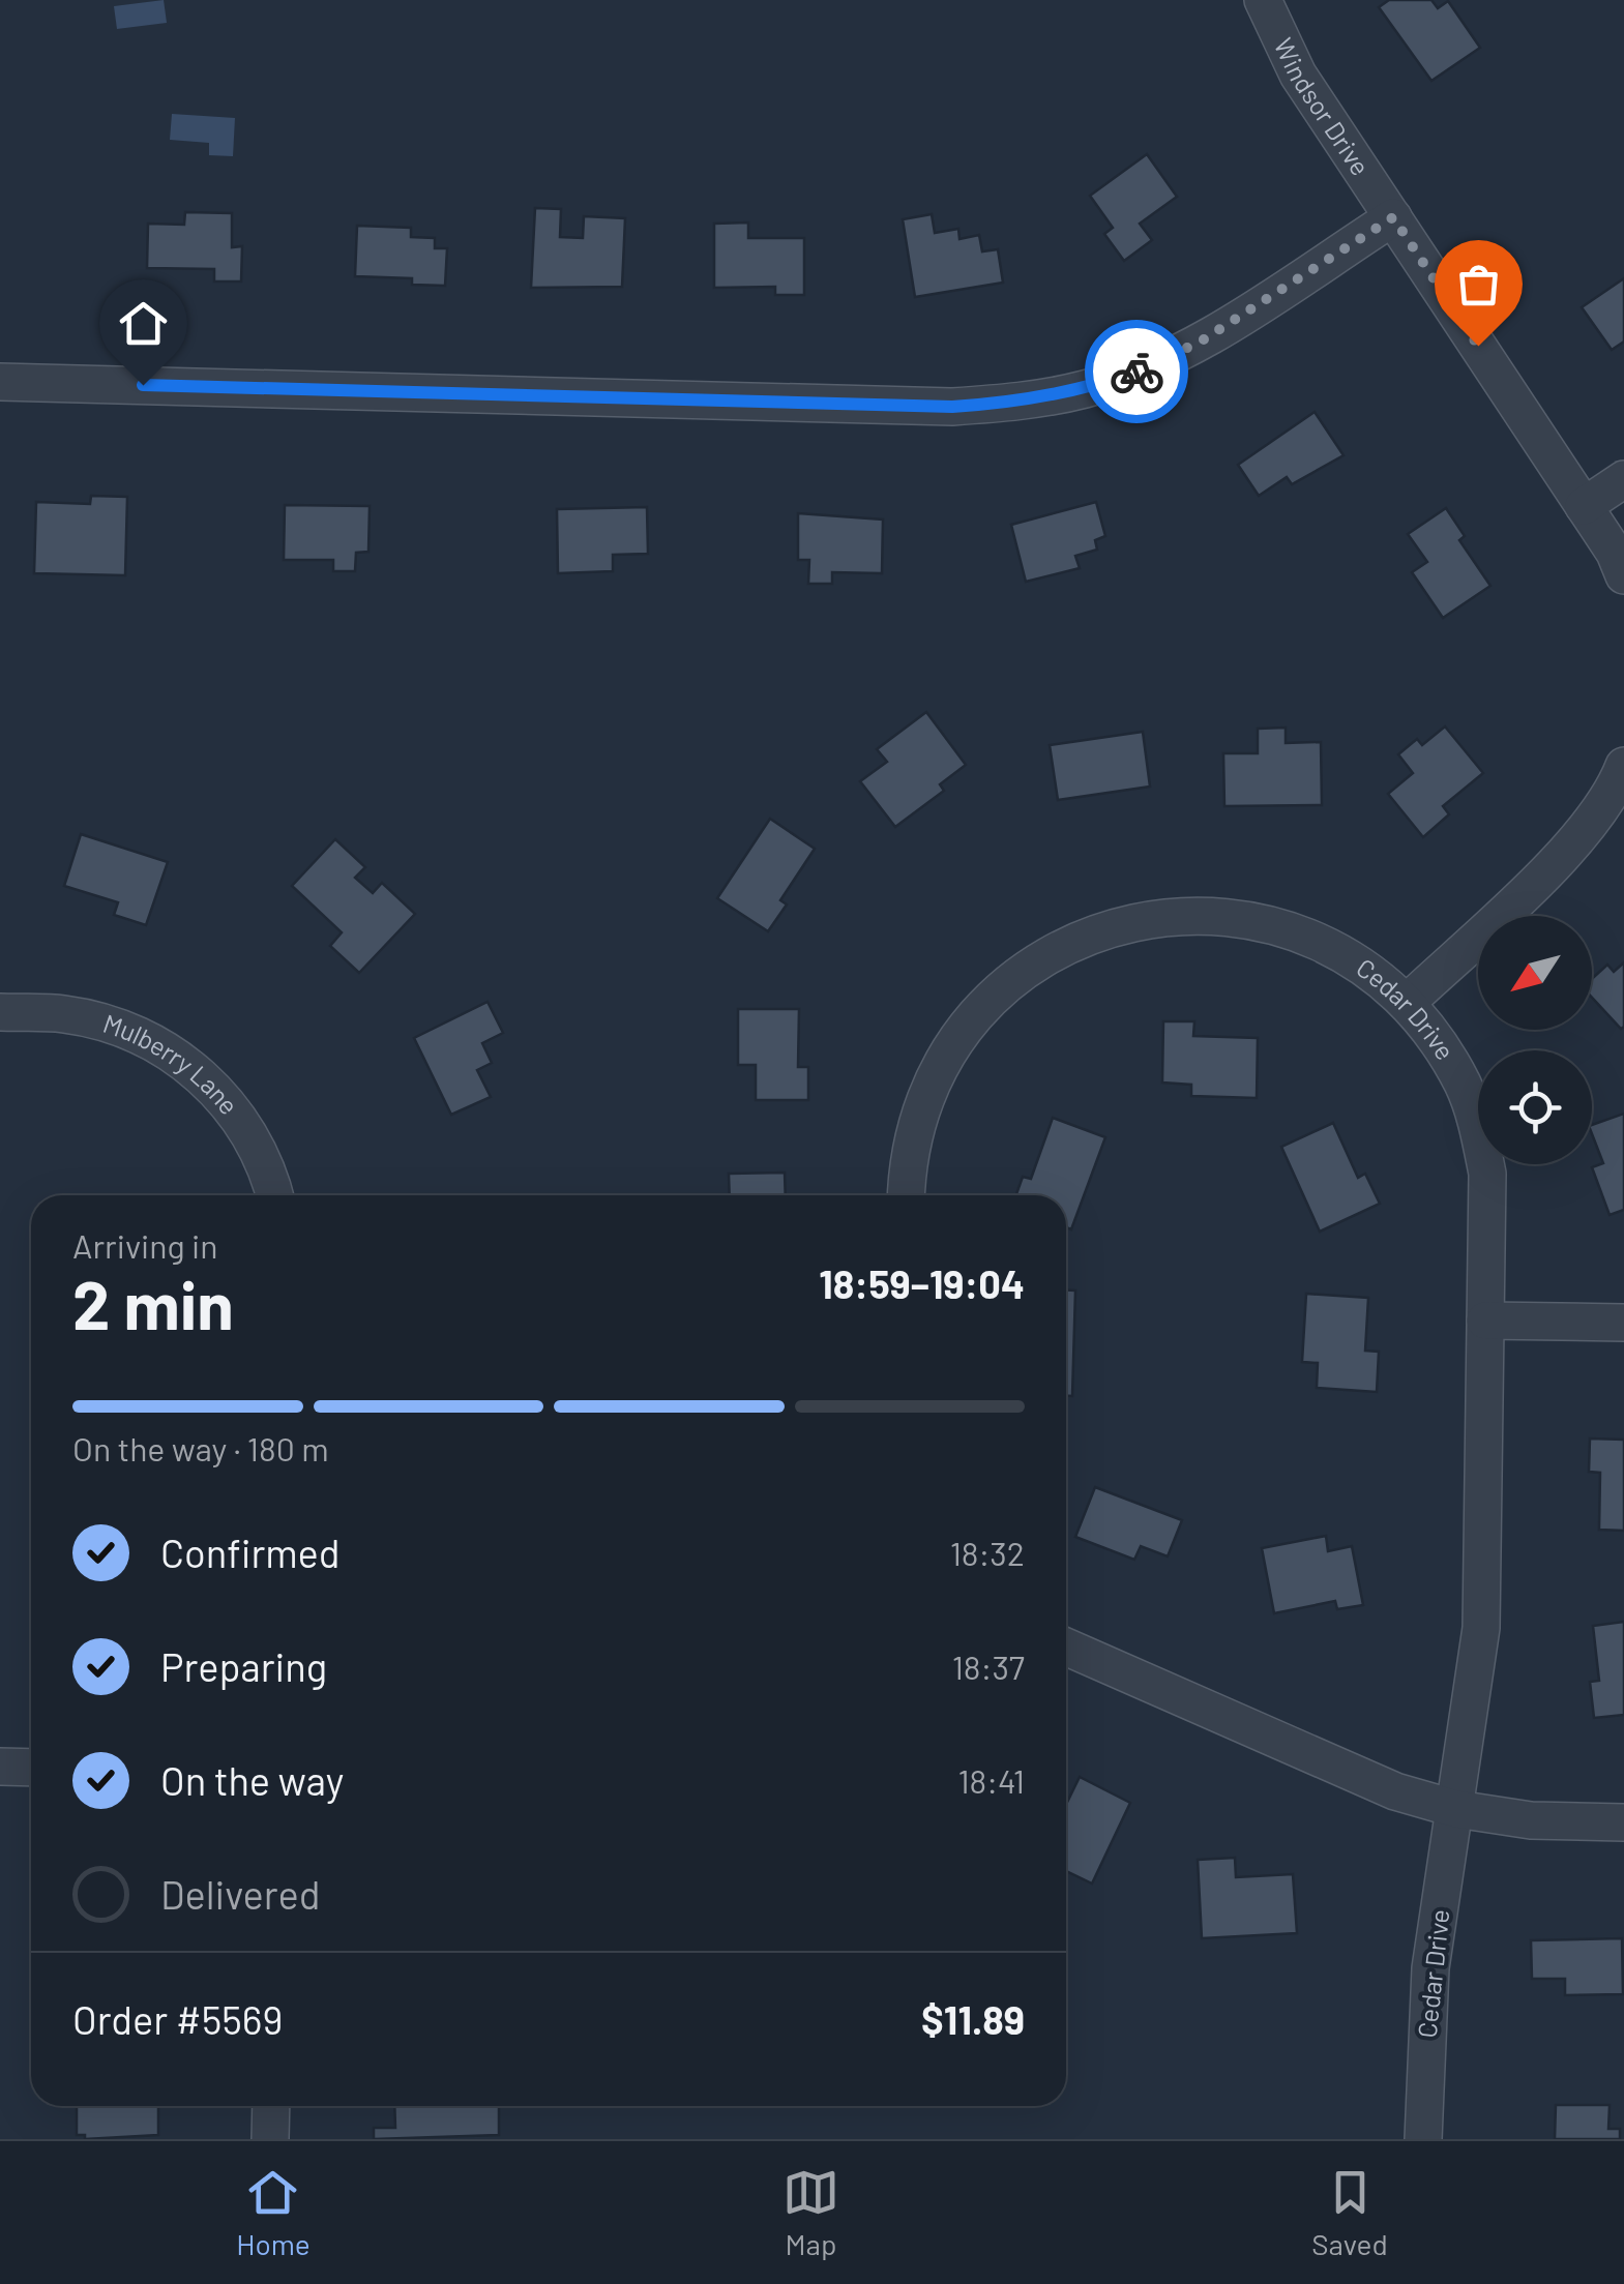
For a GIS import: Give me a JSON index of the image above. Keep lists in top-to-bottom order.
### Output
{
  "streets": {
    "street": ["Windsor Drive", "Cedar Drive", "Mulberry Lane"]
  },
  "north": "bottom left",
  "page": {
    "heading": ["2 min", "Arriving in", "18:59–19:04"],
    "panel": ["Order #5569", "$11.89"],
    "bar": "On the way · 180 m",
    "list": [
      ["Confirmed", "18:32"],
      ["Preparing", "18:37"],
      ["On the way", "18:41"],
      "Delivered"
    ],
    "tabs": ["Home", "Map", "Saved"]
  }
}
